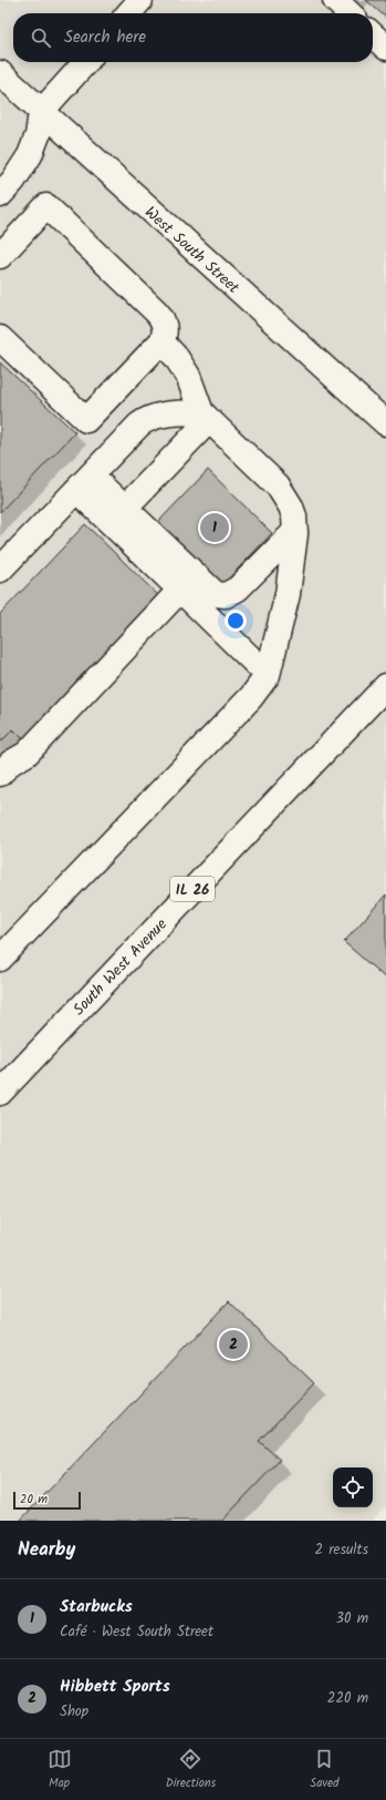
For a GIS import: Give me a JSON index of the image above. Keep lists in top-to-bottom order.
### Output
{
  "streets": {
    "main road": ["West South Street", "IL 26", "South West Avenue"]
  },
  "scale_bar": "20 m",
  "page": {
    "search": "Search here",
    "pins": ["1", "2"],
    "scale": "20 m",
    "heading": ["Nearby", "2 results"],
    "list": [
      {
        "mark": "1",
        "name": "Starbucks",
        "note": "Café · West South Street",
        "value": "30 m"
      },
      {
        "mark": "2",
        "name": "Hibbett Sports",
        "note": "Shop",
        "value": "220 m"
      }
    ],
    "nav": ["Map", "Directions", "Saved"]
  }
}
